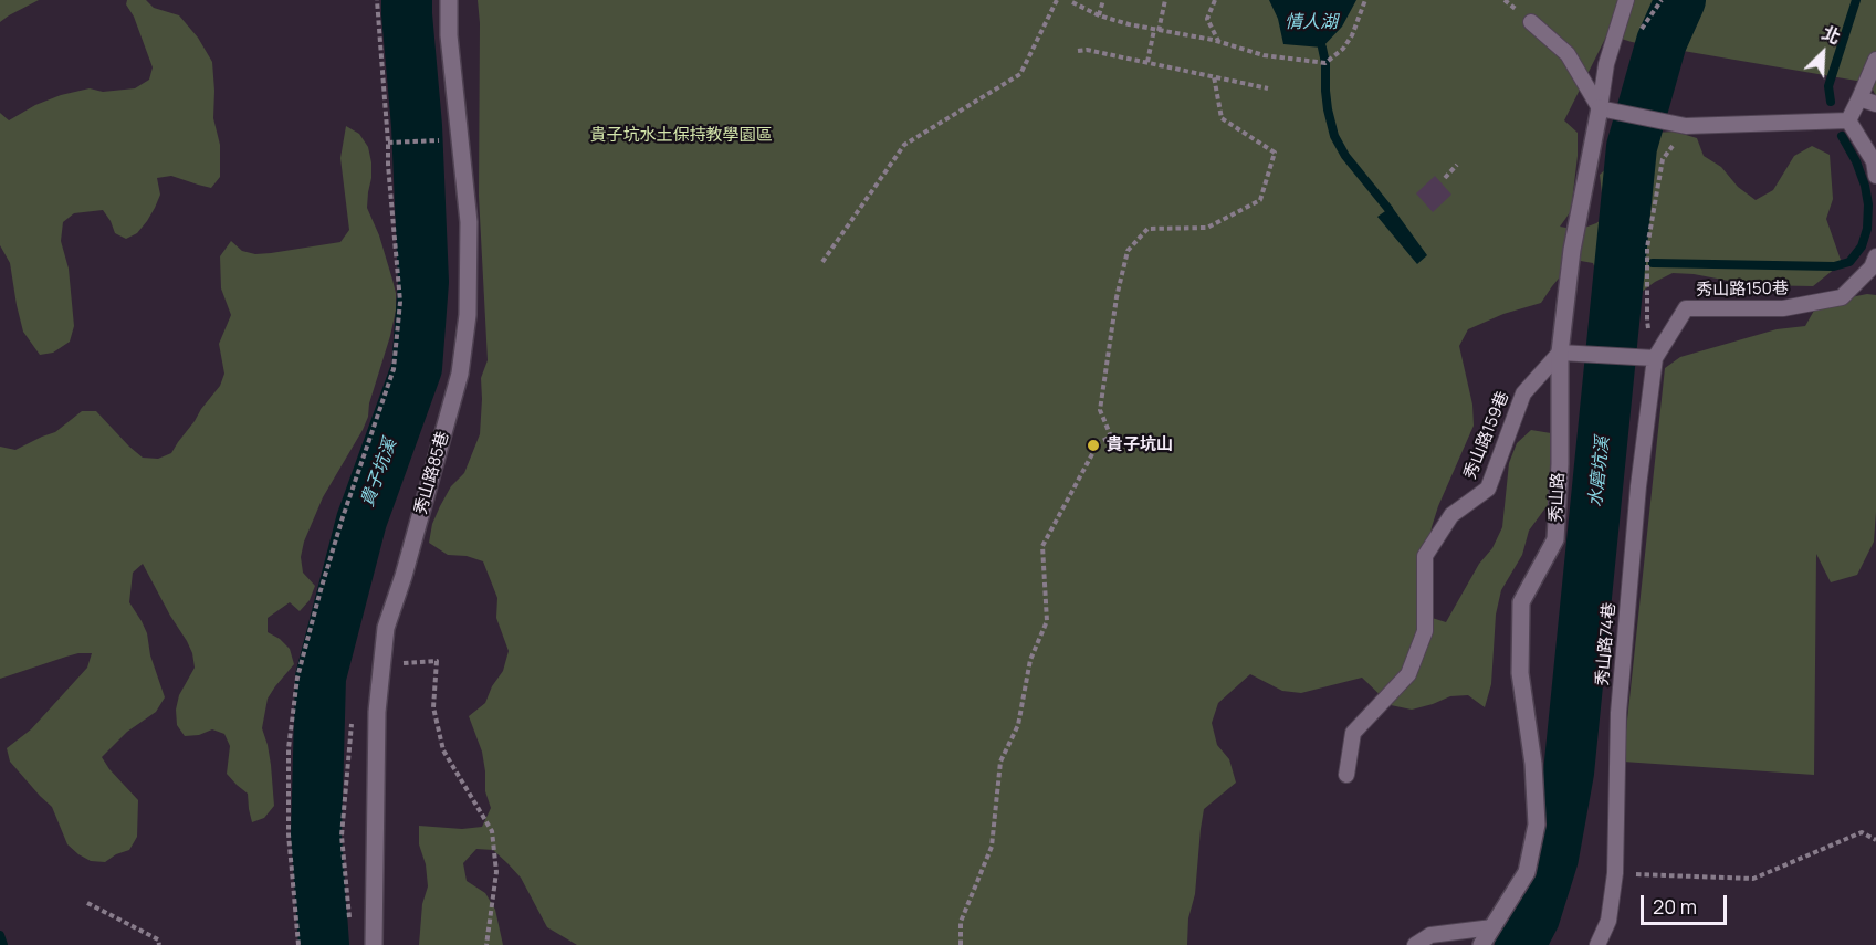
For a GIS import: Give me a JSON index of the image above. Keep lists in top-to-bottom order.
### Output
{
  "streets": {
    "street": ["秀山路85巷", "秀山路"],
    "lane": ["秀山路150巷", "秀山路159巷", "秀山路74巷"]
  },
  "crossings": [
    ["秀山路150巷", "秀山路74巷"],
    ["秀山路159巷", "秀山路"]
  ],
  "water": ["情人湖", "水磨坑溪", "貴子坑溪"],
  "parks": ["貴子坑水土保持教學園區"],
  "places": ["貴子坑山"],
  "scale_bar": "20 m",
  "north": "top right"
}
